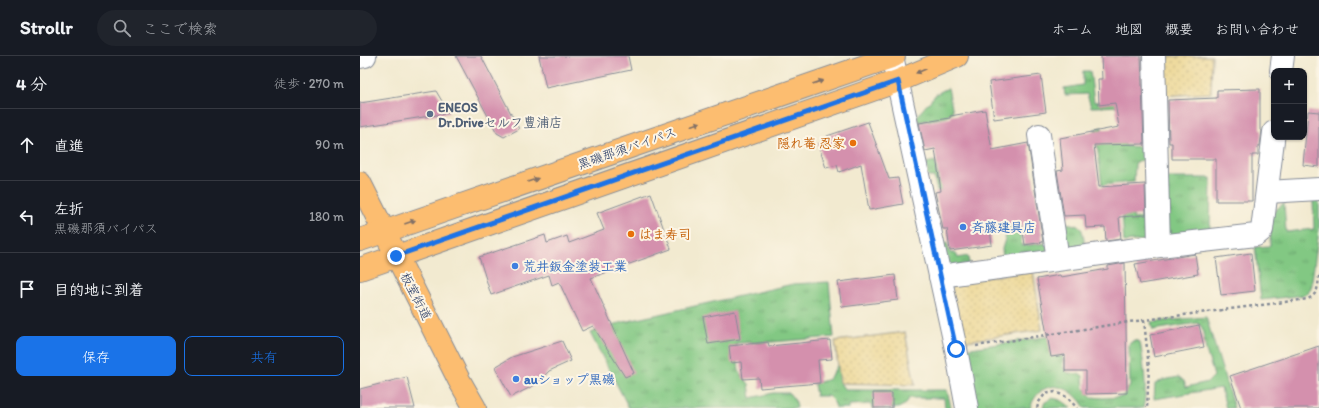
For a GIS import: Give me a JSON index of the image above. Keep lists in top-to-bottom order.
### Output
{
  "streets": {
    "main road": ["黒磯那須バイパス", "板室街道"]
  },
  "crossings": [
    ["黒磯那須バイパス", "板室街道"]
  ],
  "places": [
    "ENEOS Dr.Driveセルフ豊浦店",
    "隠れ菴 忍家",
    "斉藤建具店",
    "はま寿司",
    "荒井鈑金塗装工業",
    "auショップ黒磯"
  ],
  "page": {
    "header": "Strollr",
    "search": "ここで検索",
    "nav": [
      "ホーム",
      "地図",
      "概要",
      "お問い合わせ"
    ],
    "heading": ["4 分", "徒歩 · 270 m"],
    "map_buttons": ["+", "−"],
    "list": [
      ["直進", "90 m"],
      ["左折", "黒磯那須バイパス", "180 m"],
      "目的地に到着"
    ],
    "buttons": ["保存", "共有"]
  }
}
